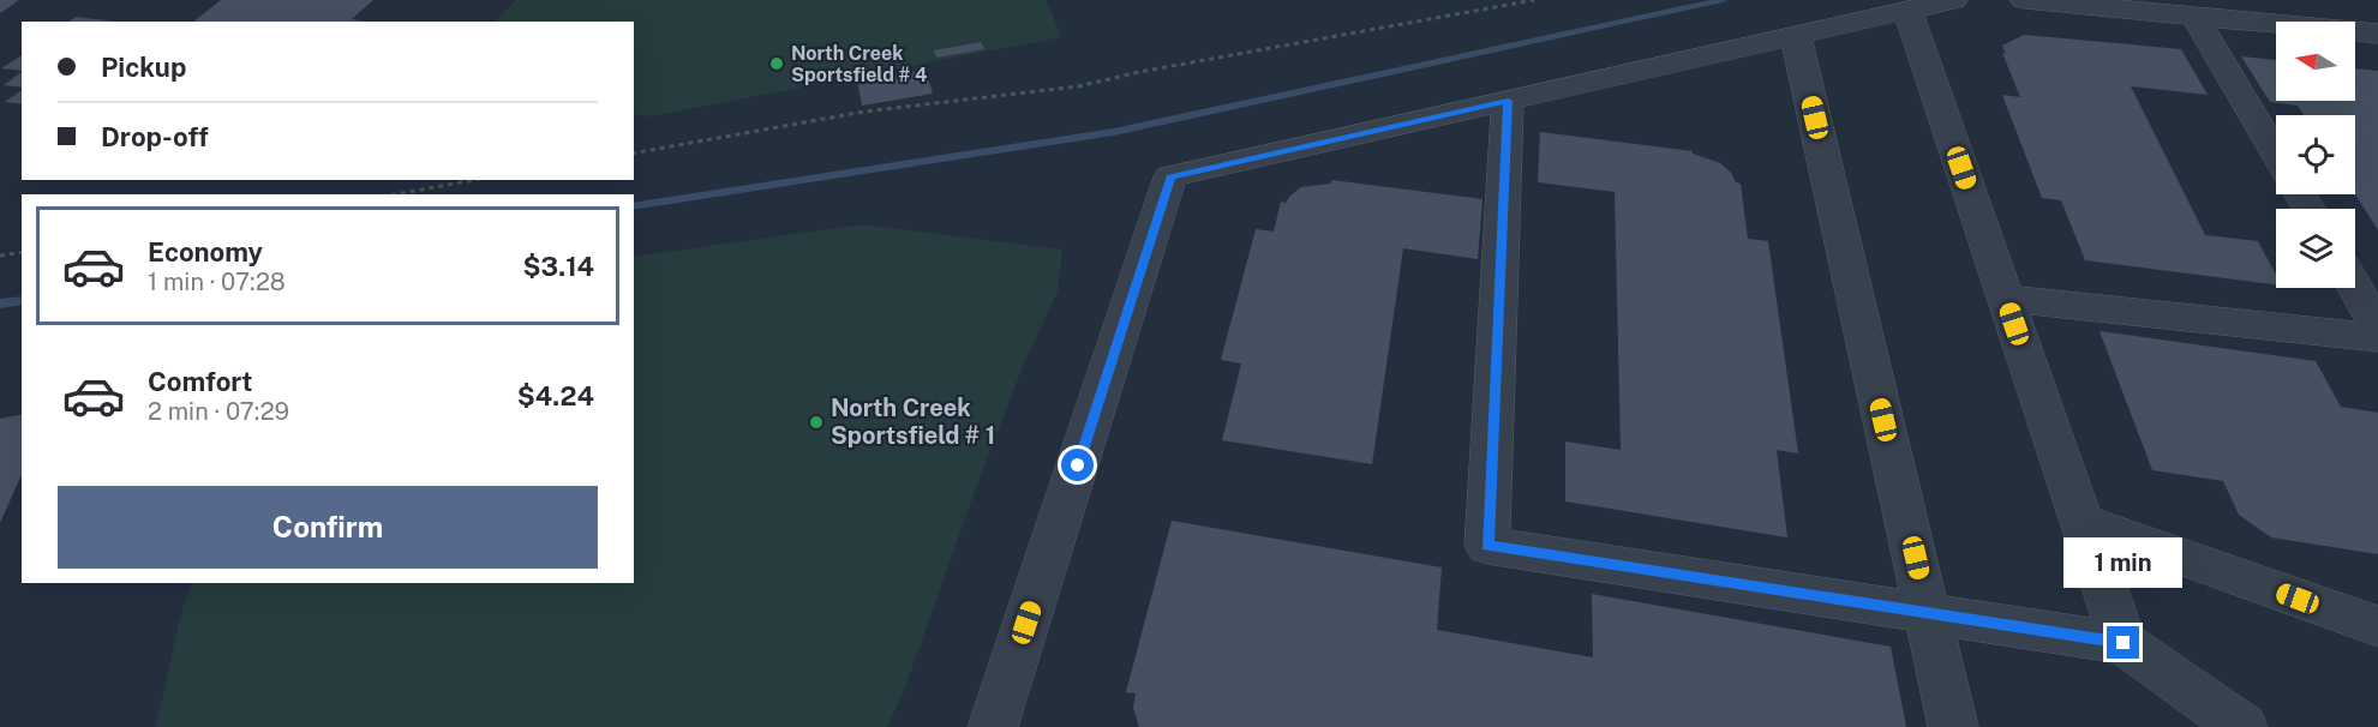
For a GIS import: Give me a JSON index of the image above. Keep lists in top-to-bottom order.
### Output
{
  "places": ["North Creek Sportsfield # 4", "North Creek Sportsfield # 1"],
  "north": "left",
  "page": {
    "banner": ["Pickup", "Drop-off"],
    "list": [
      {
        "name": "Economy",
        "note": "1 min · 07:28",
        "value": "$3.14"
      },
      {
        "name": "Comfort",
        "note": "2 min · 07:29",
        "value": "$4.24"
      }
    ],
    "buttons": "Confirm",
    "bubble": "1 min"
  }
}
